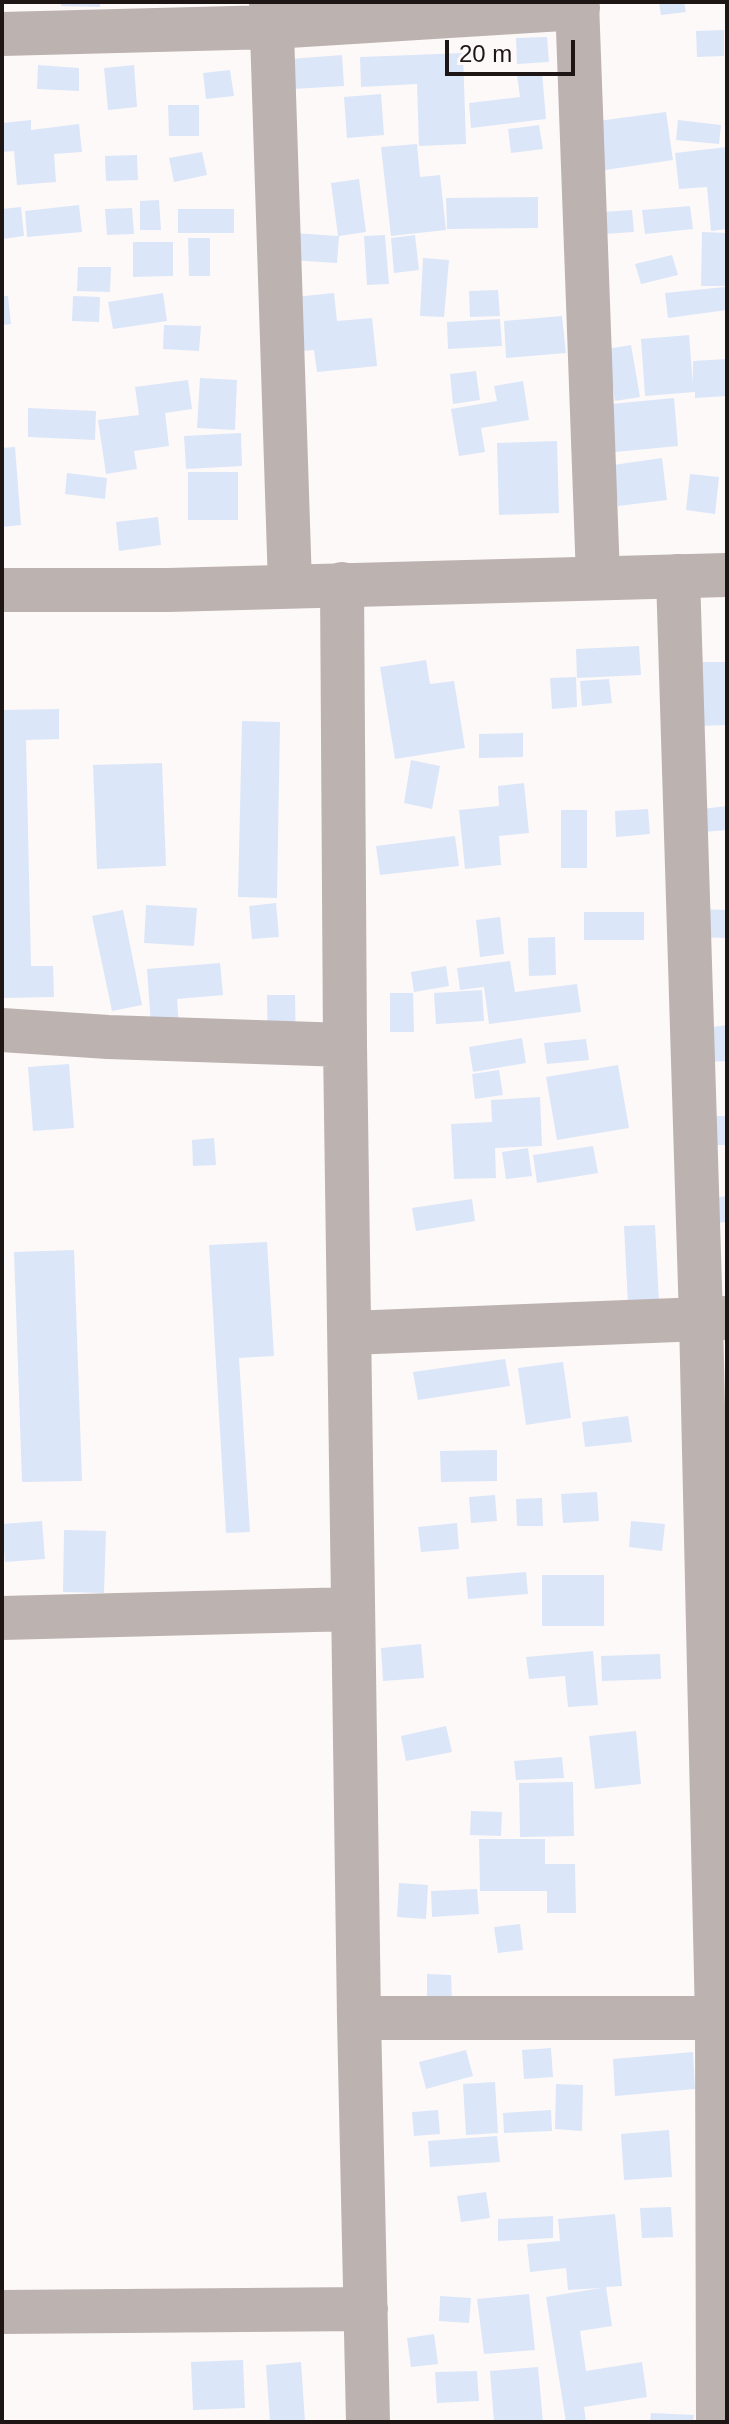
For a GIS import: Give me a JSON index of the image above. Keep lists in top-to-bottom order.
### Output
{
  "scale_bar": "20 m"
}
